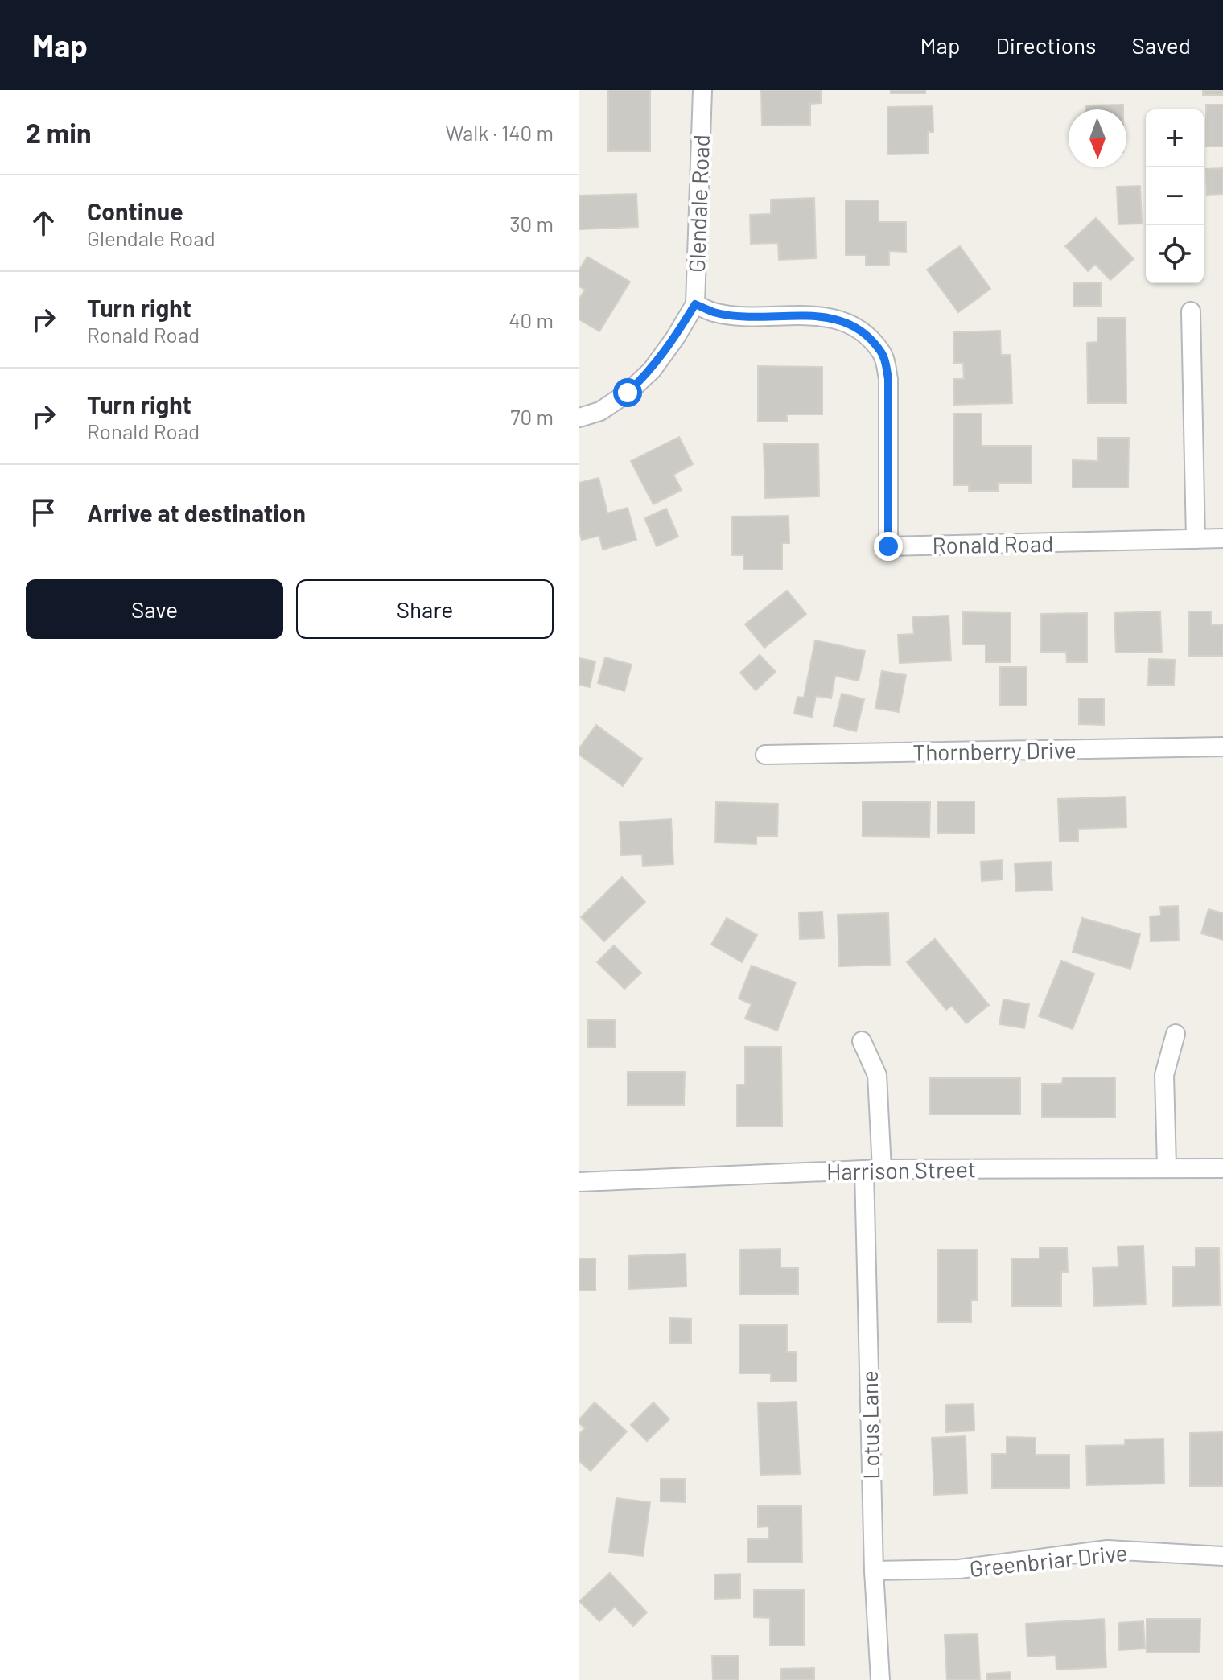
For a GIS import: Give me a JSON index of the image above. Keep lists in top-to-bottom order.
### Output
{
  "streets": {
    "street": [
      "Glendale Road",
      "Ronald Road",
      "Thornberry Drive",
      "Harrison Street",
      "Lotus Lane",
      "Greenbriar Drive"
    ]
  },
  "crossings": [
    ["Glendale Road", "Ronald Road"],
    ["Harrison Street", "Lotus Lane"],
    ["Lotus Lane", "Greenbriar Drive"]
  ],
  "north": "bottom",
  "page": {
    "header": "Map",
    "nav": ["Map", "Directions", "Saved"],
    "heading": ["2 min", "Walk · 140 m"],
    "map_buttons": ["+", "−"],
    "list": [
      ["Continue", "Glendale Road", "30 m"],
      ["Turn right", "Ronald Road", "40 m"],
      ["Turn right", "Ronald Road", "70 m"],
      "Arrive at destination"
    ],
    "buttons": ["Save", "Share"]
  }
}
